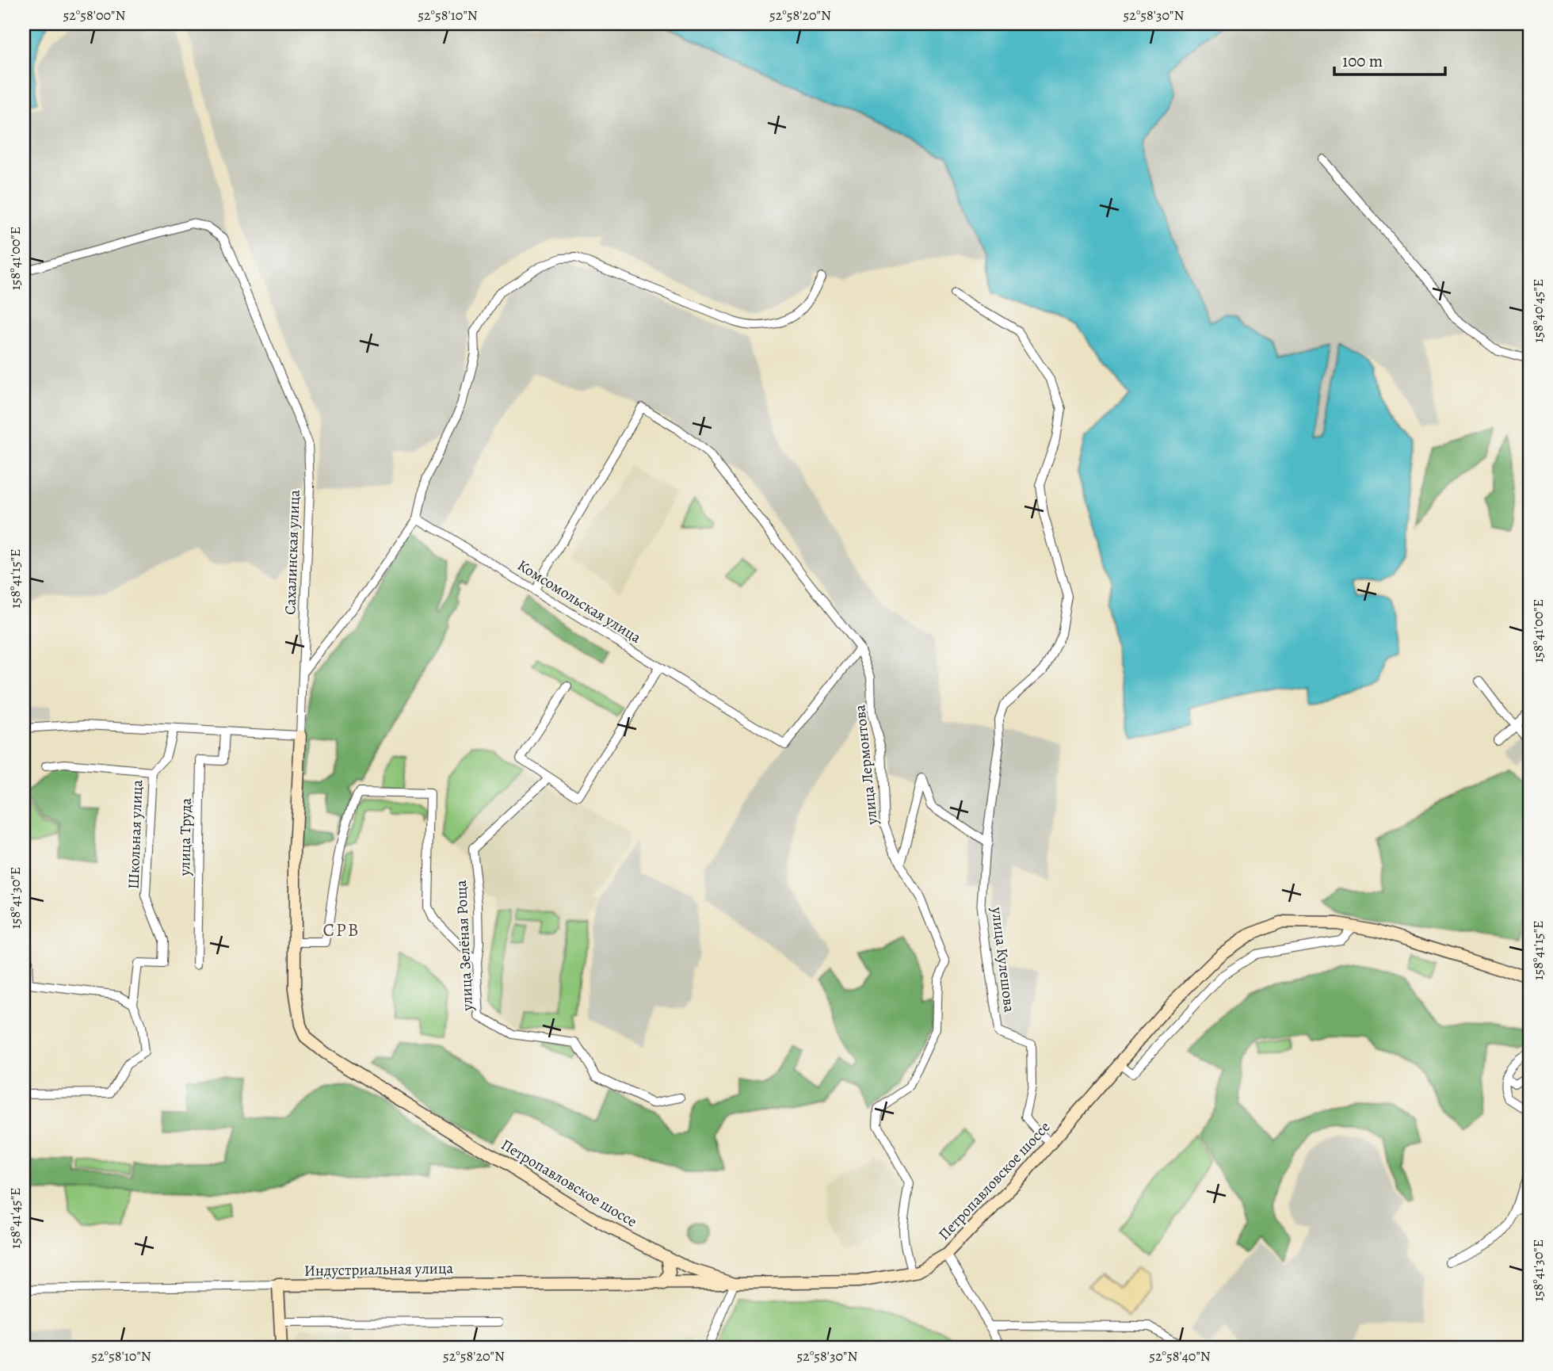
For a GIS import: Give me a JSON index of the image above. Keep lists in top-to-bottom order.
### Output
{
  "streets": {
    "street": [
      "Сахалинская улица",
      "Комсомольская улица",
      "улица Лермонтова",
      "Школьная улица",
      "улица Труда",
      "улица Зелёная Роща",
      "улица Кулешова",
      "Петропавловское шоссе",
      "Индустриальная улица"
    ]
  },
  "crossings": [
    ["Сахалинская улица", "Петропавловское шоссе"],
    ["Комсомольская улица", "улица Лермонтова"],
    ["улица Лермонтова", "Петропавловское шоссе"],
    ["улица Кулешова", "Петропавловское шоссе"],
    ["Петропавловское шоссе", "Индустриальная улица"]
  ],
  "districts": ["СРВ"],
  "scale_bar": "100 m",
  "coordinates": [
    "52°58'00\"N",
    "52°58'10\"N",
    "52°58'20\"N",
    "52°58'30\"N",
    "158°41'00\"E",
    "158°40'45\"E",
    "158°41'15\"E",
    "158°41'30\"E",
    "158°41'45\"E",
    "52°58'40\"N"
  ]
}
